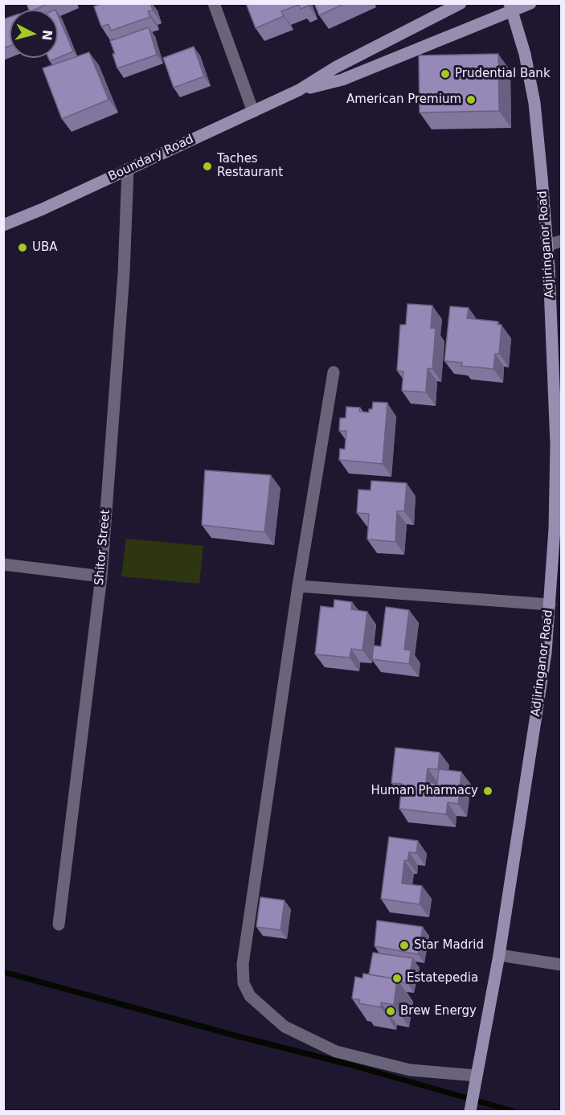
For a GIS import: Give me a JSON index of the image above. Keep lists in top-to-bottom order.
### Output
{
  "streets": {
    "main road": ["Boundary Road", "Adjiringanor Road"],
    "street": ["Shitor Street"]
  },
  "crossings": [
    ["Boundary Road", "Adjiringanor Road"],
    ["Boundary Road", "Shitor Street"]
  ],
  "places": [
    "Prudential Bank",
    "American Premium",
    "Taches Restaurant",
    "UBA",
    "Human Pharmacy",
    "Star Madrid",
    "Estatepedia",
    "Brew Energy"
  ],
  "north": "right"
}
